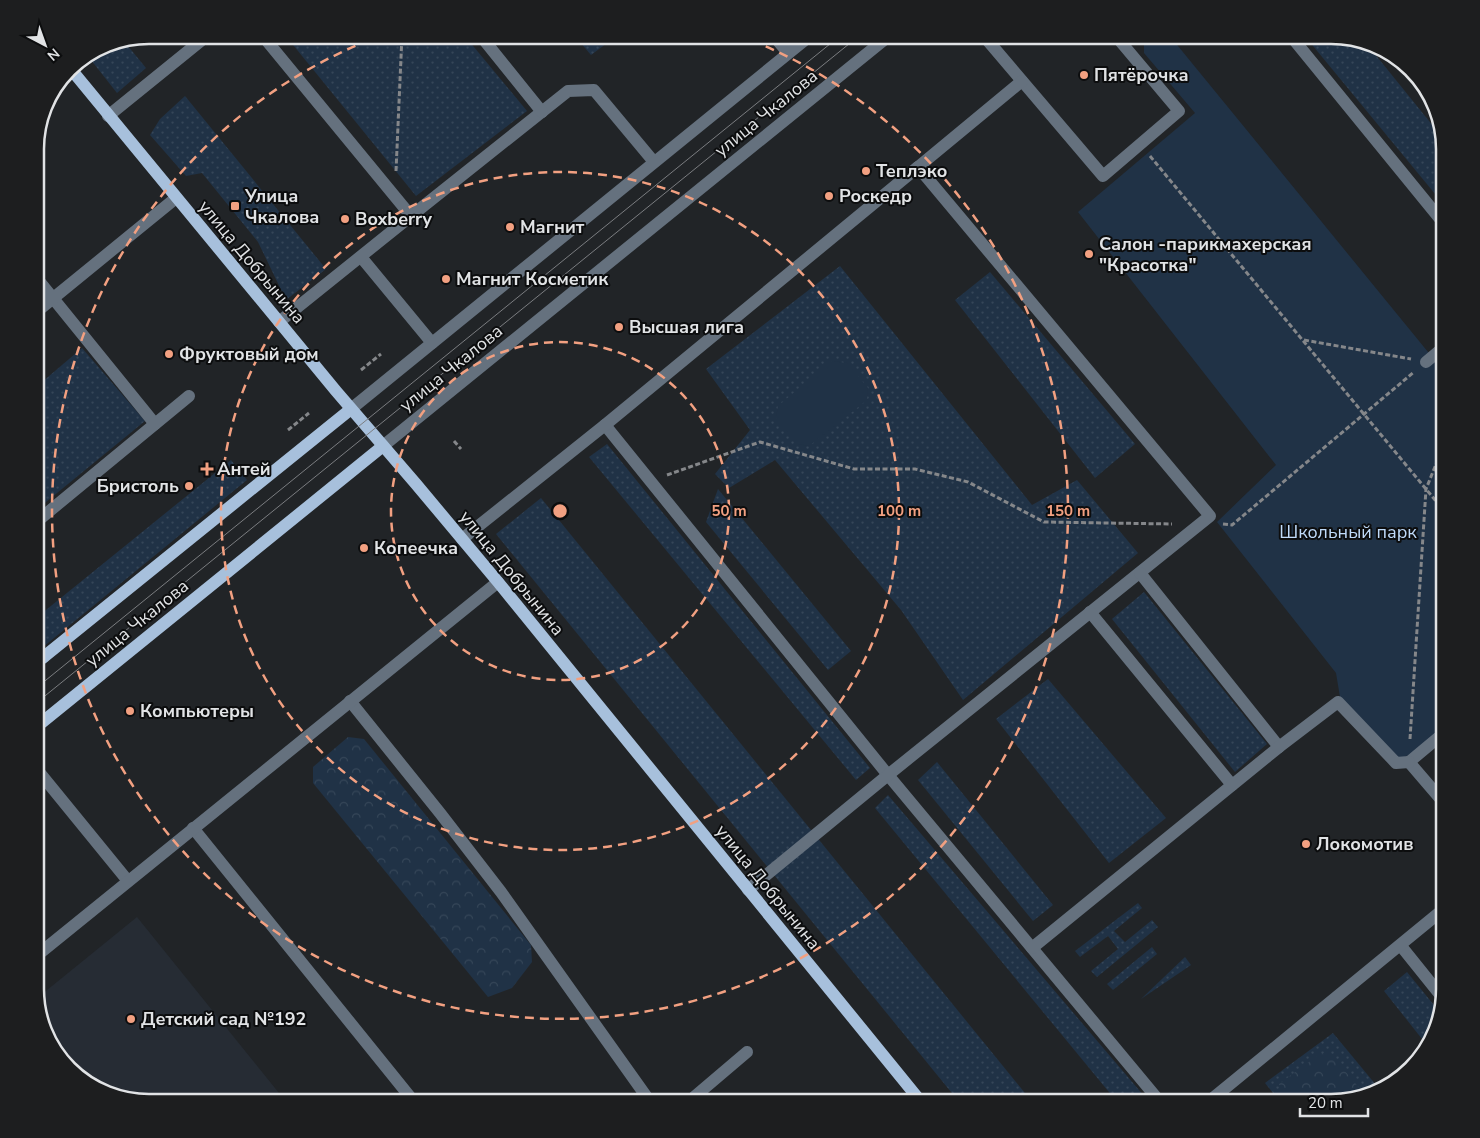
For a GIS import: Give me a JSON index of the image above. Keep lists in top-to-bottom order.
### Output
{
  "streets": {
    "main road": ["улица Чкалова", "улица Добрынина"]
  },
  "crossings": [
    ["улица Чкалова", "улица Добрынина"]
  ],
  "parks": ["Школьный парк"],
  "places": {
    "other": [
      "Пятёрочка",
      "Теплэко",
      "Роскедр",
      "Boxberry",
      "Магнит",
      "Салон -парикмахерская \"Красотка\"",
      "Магнит Косметик",
      "Высшая лига",
      "Фруктовый дом",
      "Бристоль",
      "Копеечка",
      "Компьютеры",
      "Локомотив",
      "Детский сад №192"
    ],
    "transit": ["Улица Чкалова"],
    "health": ["Антей"]
  },
  "scale_bar": "20 m",
  "north": "bottom right",
  "rings": ["50 m", "100 m", "150 m"]
}
